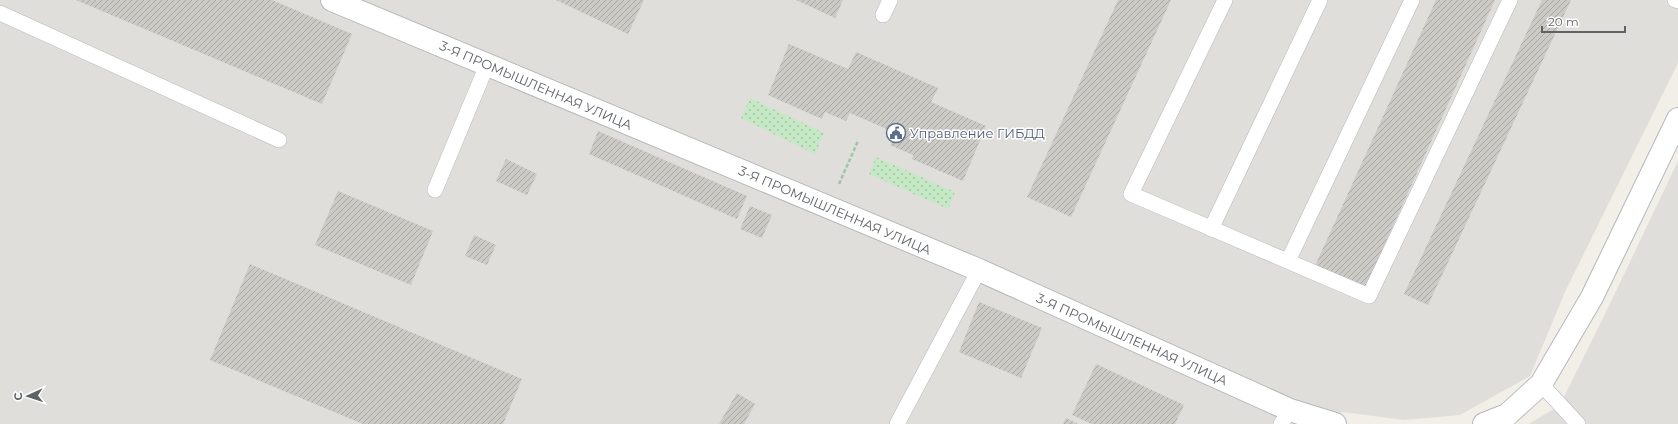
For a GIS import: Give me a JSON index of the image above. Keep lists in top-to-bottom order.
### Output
{
  "streets": {
    "street": ["3-Я ПРОМЫШЛЕННАЯ УЛИЦА"]
  },
  "places": {
    "public building": ["Управление ГИБДД"]
  },
  "scale_bar": "20 m",
  "north": "left"
}
